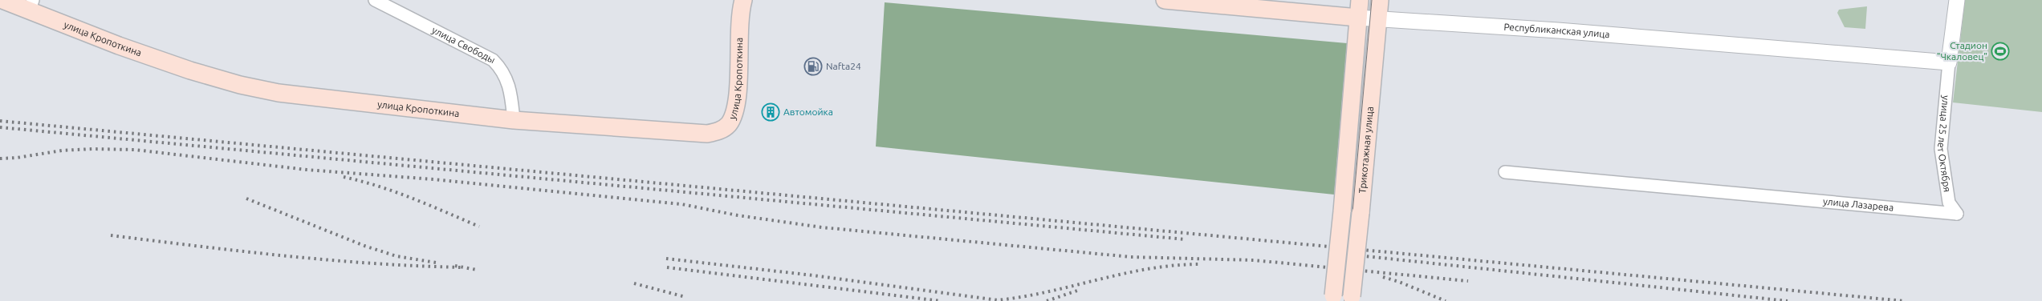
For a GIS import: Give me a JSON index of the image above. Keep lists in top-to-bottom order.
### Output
{
  "streets": {
    "main road": ["Республиканская улица", "улица Кропоткина", "Трикотажная улица"],
    "street": ["улица Свободы", "улица 25 лет Октября", "улица Лазарева"]
  },
  "crossings": [
    ["Республиканская улица", "улица 25 лет Октября"],
    ["Республиканская улица", "Трикотажная улица"],
    ["улица Кропоткина", "улица Свободы"],
    ["улица 25 лет Октября", "улица Лазарева"]
  ],
  "places": {
    "sports": ["Стадион \"Чкаловец\""],
    "fuel station": ["Nafta24"],
    "building": ["Автомойка"]
  }
}
